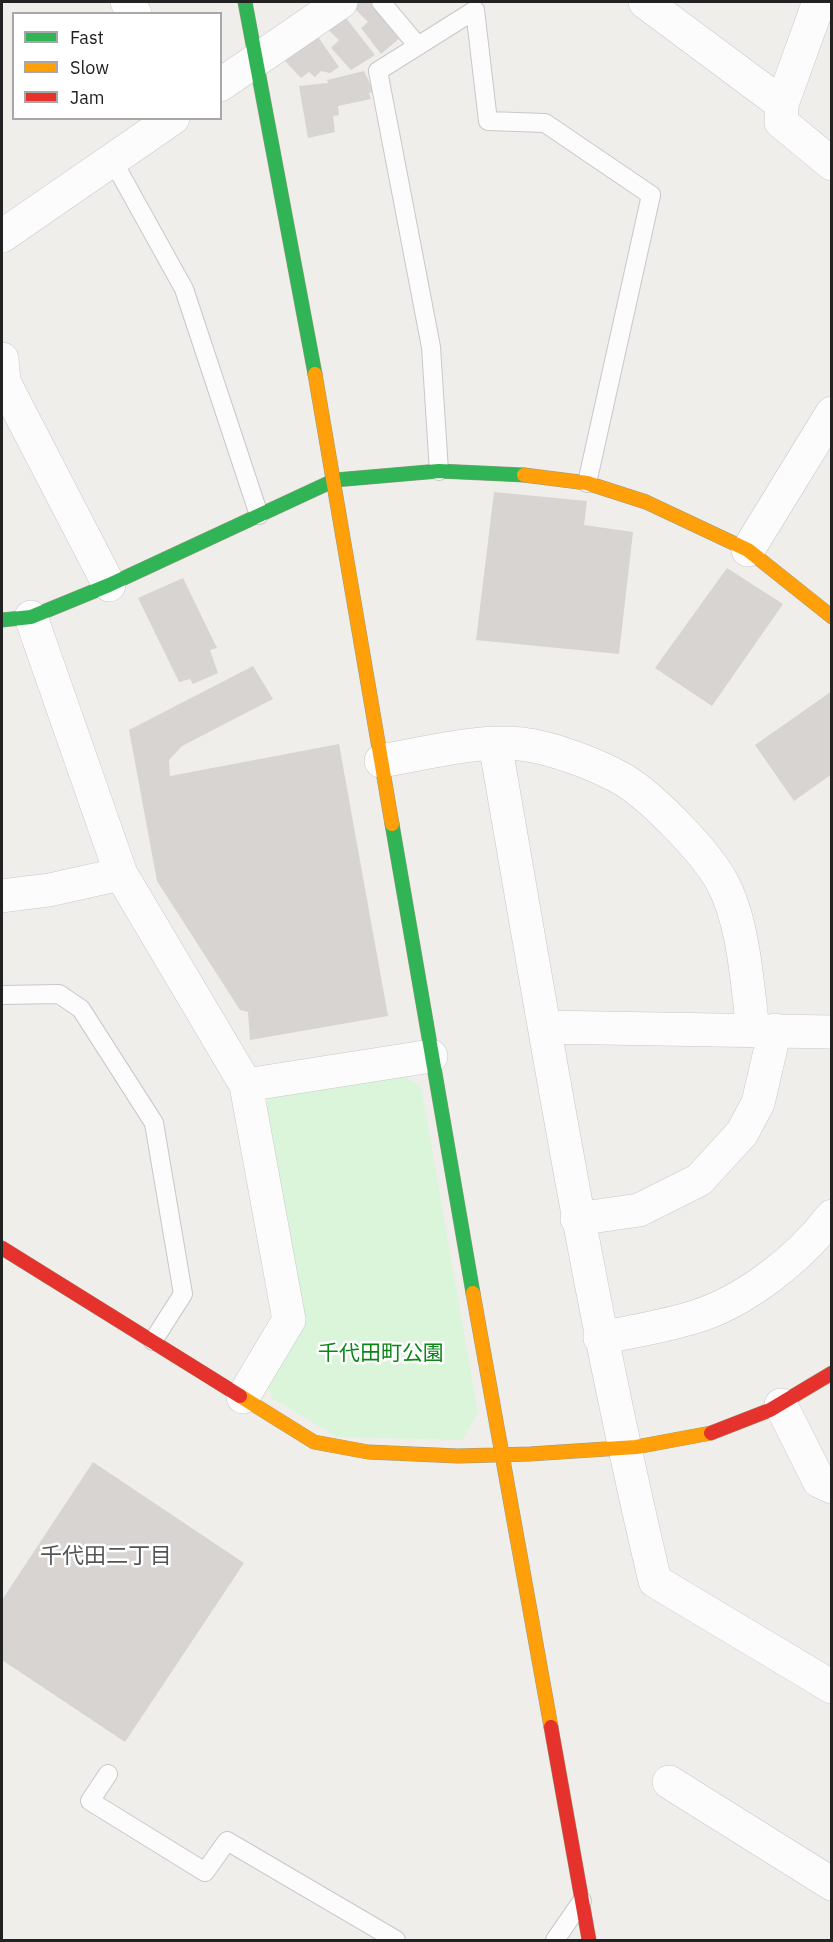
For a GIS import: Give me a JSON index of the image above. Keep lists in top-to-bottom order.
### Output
{
  "districts": ["千代田二丁目"],
  "parks": ["千代田町公園"],
  "legend": ["Fast", "Slow", "Jam"]
}
